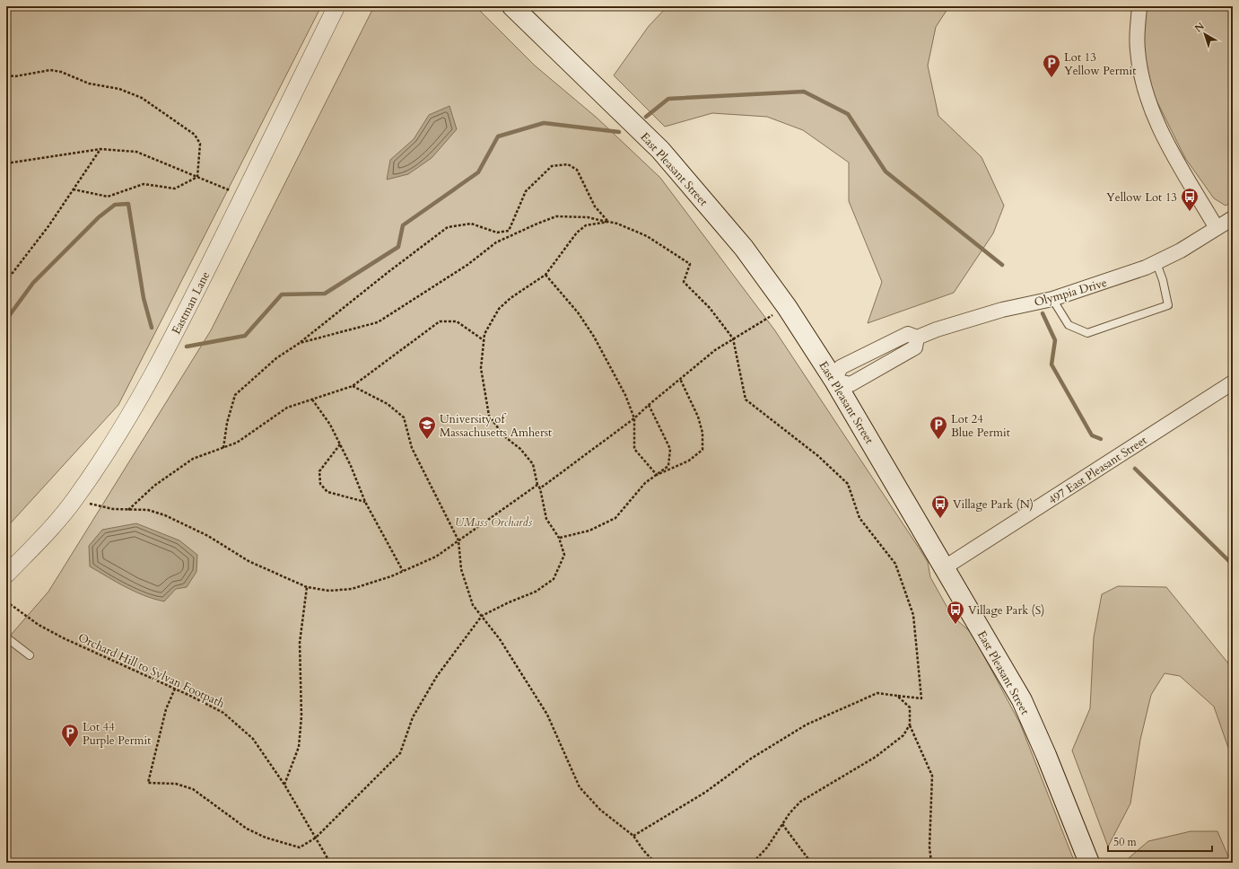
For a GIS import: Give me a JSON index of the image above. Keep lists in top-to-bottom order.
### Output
{
  "streets": {
    "main road": ["East Pleasant Street"],
    "street": ["Olympia Drive", "Eastman Lane", "497 East Pleasant Street"],
    "path": ["Orchard Hill to Sylvan Footpath"]
  },
  "crossings": [
    ["East Pleasant Street", "Olympia Drive"],
    ["East Pleasant Street", "497 East Pleasant Street"]
  ],
  "parks": ["UMass Orchards"],
  "places": {
    "parking": ["Lot 13 Yellow Permit", "Lot 24 Blue Permit", "Lot 44 Purple Permit"],
    "bus stop": ["Yellow Lot 13", "Village Park (N)", "Village Park (S)"],
    "school or university": ["University of Massachusetts Amherst"]
  },
  "scale_bar": "50 m",
  "north": "top left"
}
